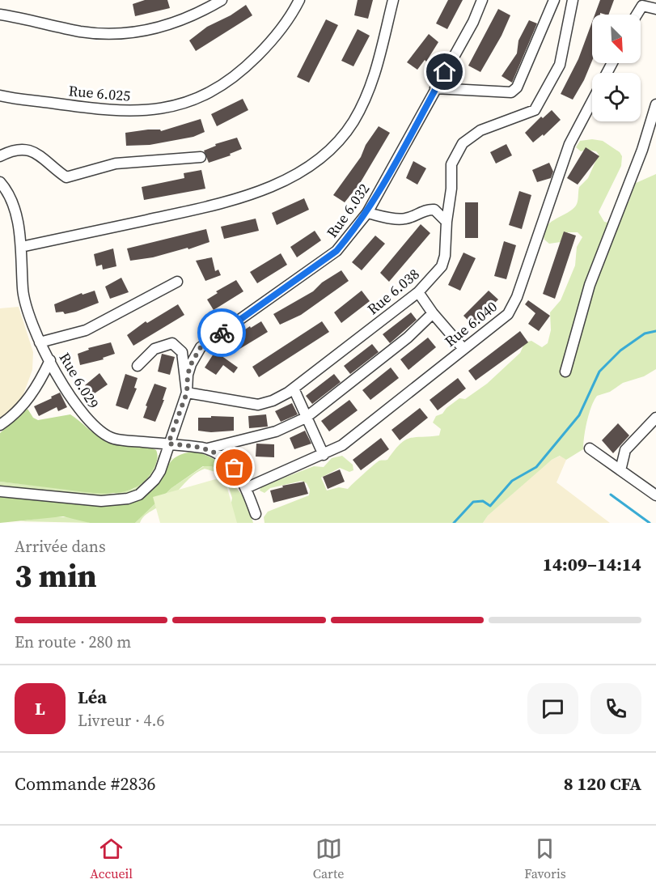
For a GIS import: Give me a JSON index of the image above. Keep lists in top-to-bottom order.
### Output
{
  "streets": {
    "street": [
      "Rue 6.025",
      "Rue 6.032",
      "Rue 6.038",
      "Rue 6.040",
      "Rue 6.029"
    ]
  },
  "crossings": [
    ["Rue 6.032", "Rue 6.038"],
    ["Rue 6.032", "Rue 6.029"],
    ["Rue 6.040", "Rue 6.029"]
  ],
  "north": "bottom right",
  "page": {
    "heading": ["3 min", "Arrivée dans", "14:09–14:14"],
    "panel": [
      "Léa",
      "Livreur · 4.6",
      "Commande #2836",
      "8 120 CFA"
    ],
    "bar": "En route · 280 m",
    "round": "L",
    "tabs": ["Accueil", "Carte", "Favoris"]
  }
}
